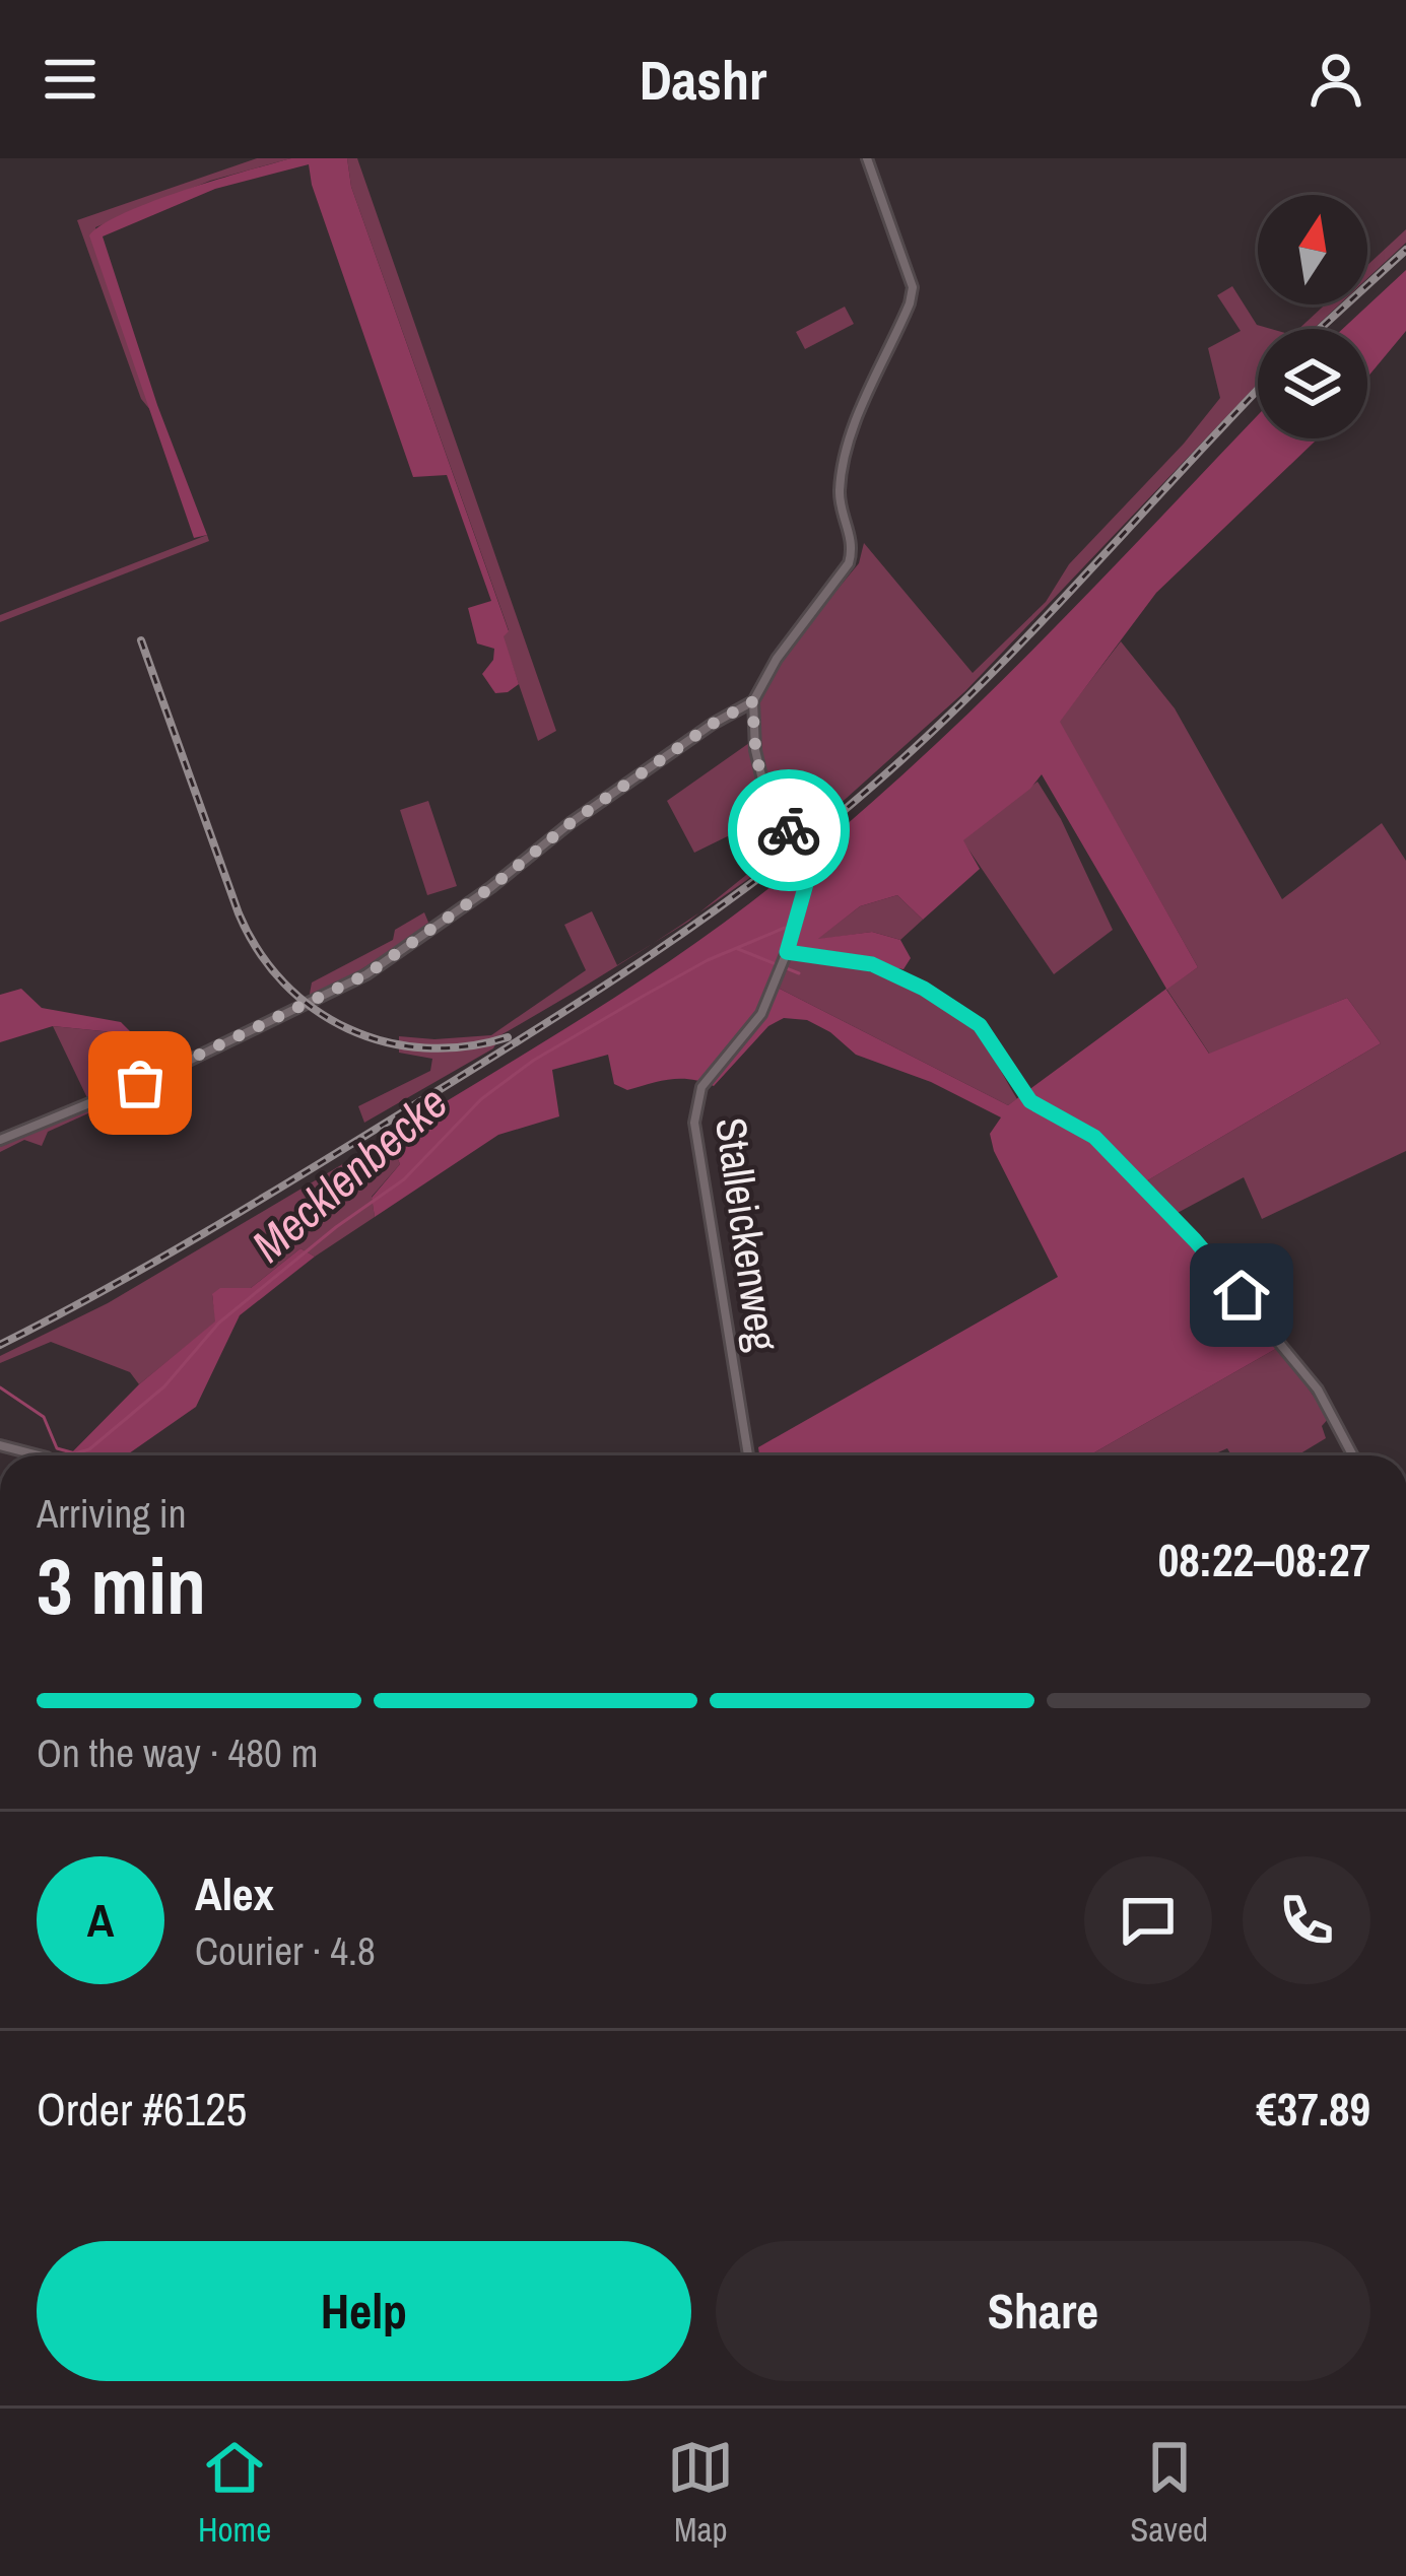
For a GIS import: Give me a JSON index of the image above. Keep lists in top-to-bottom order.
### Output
{
  "streets": {
    "street": ["Stalleickenweg"]
  },
  "water": ["Mecklenbecke"],
  "north": "top",
  "page": {
    "header": "Dashr",
    "heading": ["3 min", "Arriving in", "08:22–08:27"],
    "panel": [
      "Alex",
      "Courier · 4.8",
      "Order #6125",
      "€37.89"
    ],
    "bar": "On the way · 480 m",
    "round": "A",
    "buttons": ["Help", "Share"],
    "tabs": ["Home", "Map", "Saved"]
  }
}
